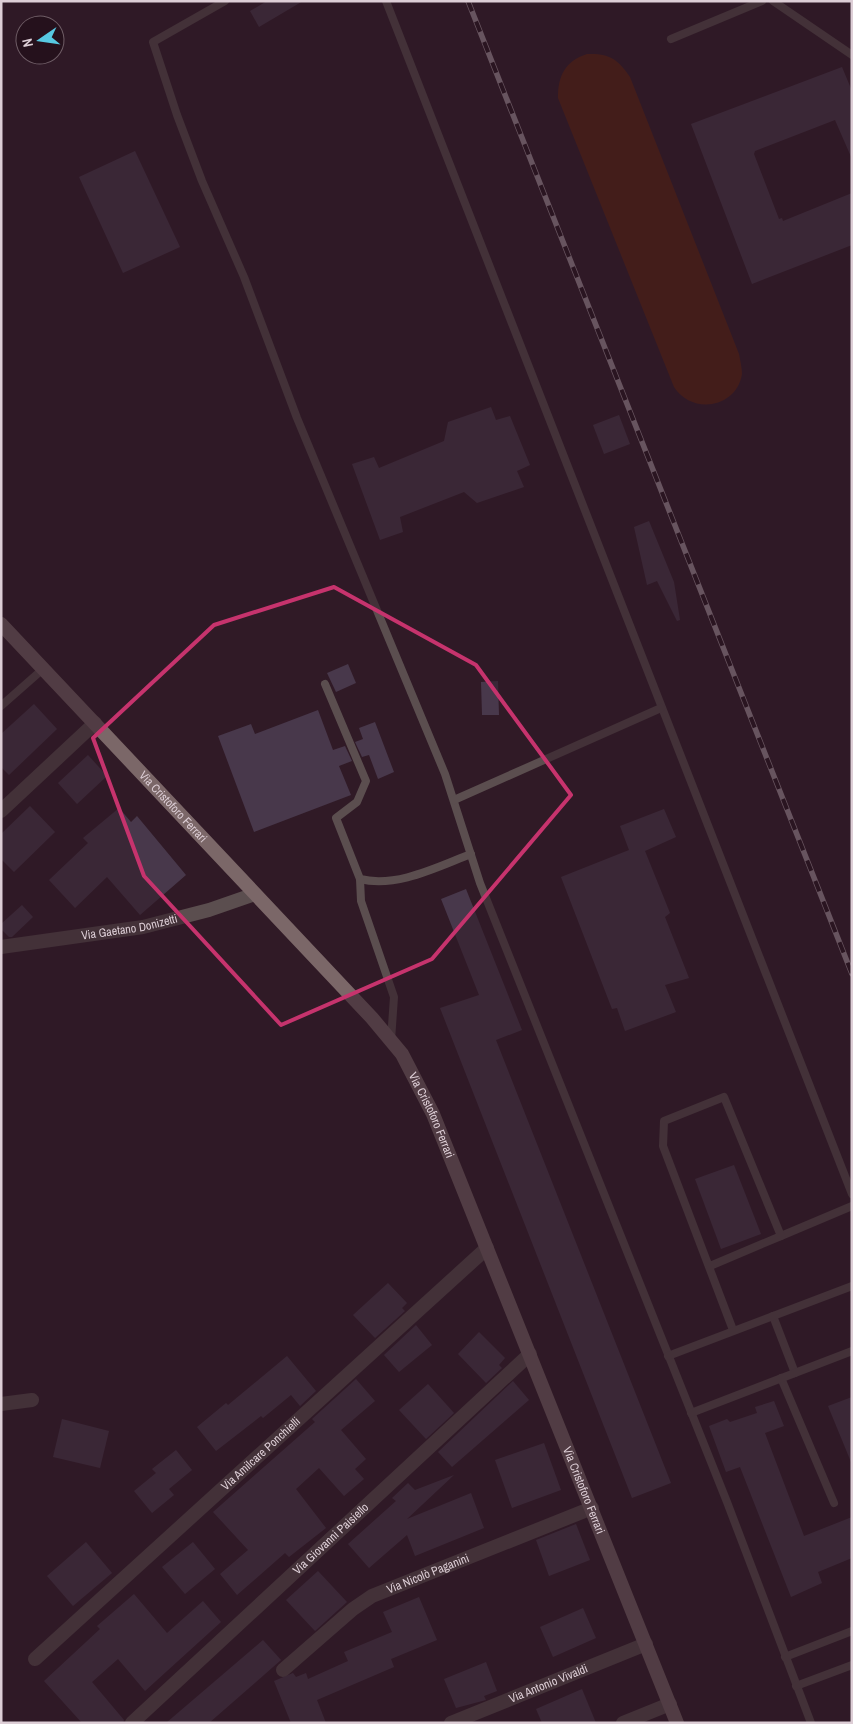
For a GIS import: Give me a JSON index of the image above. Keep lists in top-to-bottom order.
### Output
{
  "streets": {
    "main road": ["Via Cristoforo Ferrari"],
    "street": [
      "Via Gaetano Donizetti",
      "Via Amilcare Ponchielli",
      "Via Giovanni Paisiello",
      "Via Nicolò Paganini",
      "Via Antonio Vivaldi"
    ]
  },
  "crossings": [
    ["Via Cristoforo Ferrari", "Via Gaetano Donizetti"],
    ["Via Cristoforo Ferrari", "Via Amilcare Ponchielli"],
    ["Via Cristoforo Ferrari", "Via Giovanni Paisiello"],
    ["Via Cristoforo Ferrari", "Via Nicolò Paganini"],
    ["Via Cristoforo Ferrari", "Via Antonio Vivaldi"]
  ],
  "north": "left"
}
